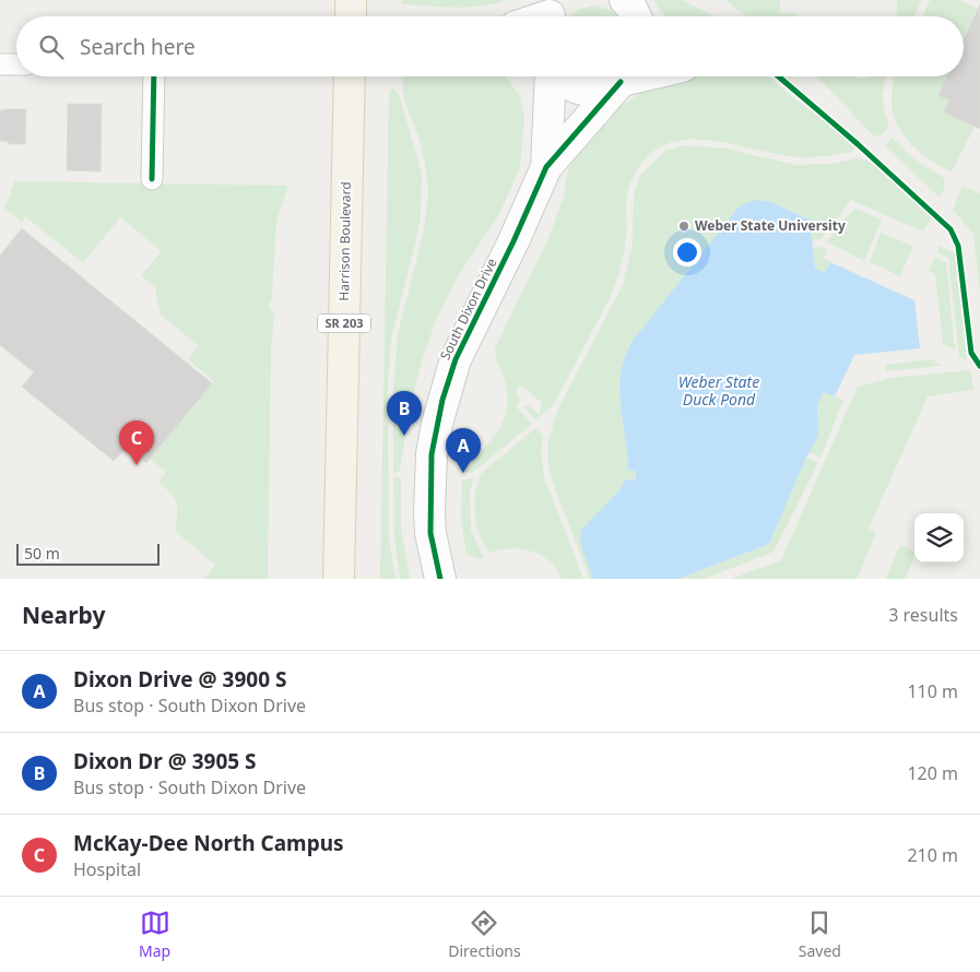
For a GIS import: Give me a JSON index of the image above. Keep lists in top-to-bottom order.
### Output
{
  "streets": {
    "main road": ["Harrison Boulevard", "SR 203"],
    "street": ["South Dixon Drive"]
  },
  "water": ["Weber State Duck Pond"],
  "places": ["Weber State University"],
  "scale_bar": "50 m",
  "page": {
    "search": "Search here",
    "pins": ["B", "C", "A"],
    "scale": "50 m",
    "heading": ["Nearby", "3 results"],
    "list": [
      {
        "mark": "A",
        "name": "Dixon Drive @ 3900 S",
        "note": "Bus stop · South Dixon Drive",
        "value": "110 m"
      },
      {
        "mark": "B",
        "name": "Dixon Dr @ 3905 S",
        "note": "Bus stop · South Dixon Drive",
        "value": "120 m"
      },
      {
        "mark": "C",
        "name": "McKay-Dee North Campus",
        "note": "Hospital",
        "value": "210 m"
      }
    ],
    "nav": ["Map", "Directions", "Saved"]
  }
}
